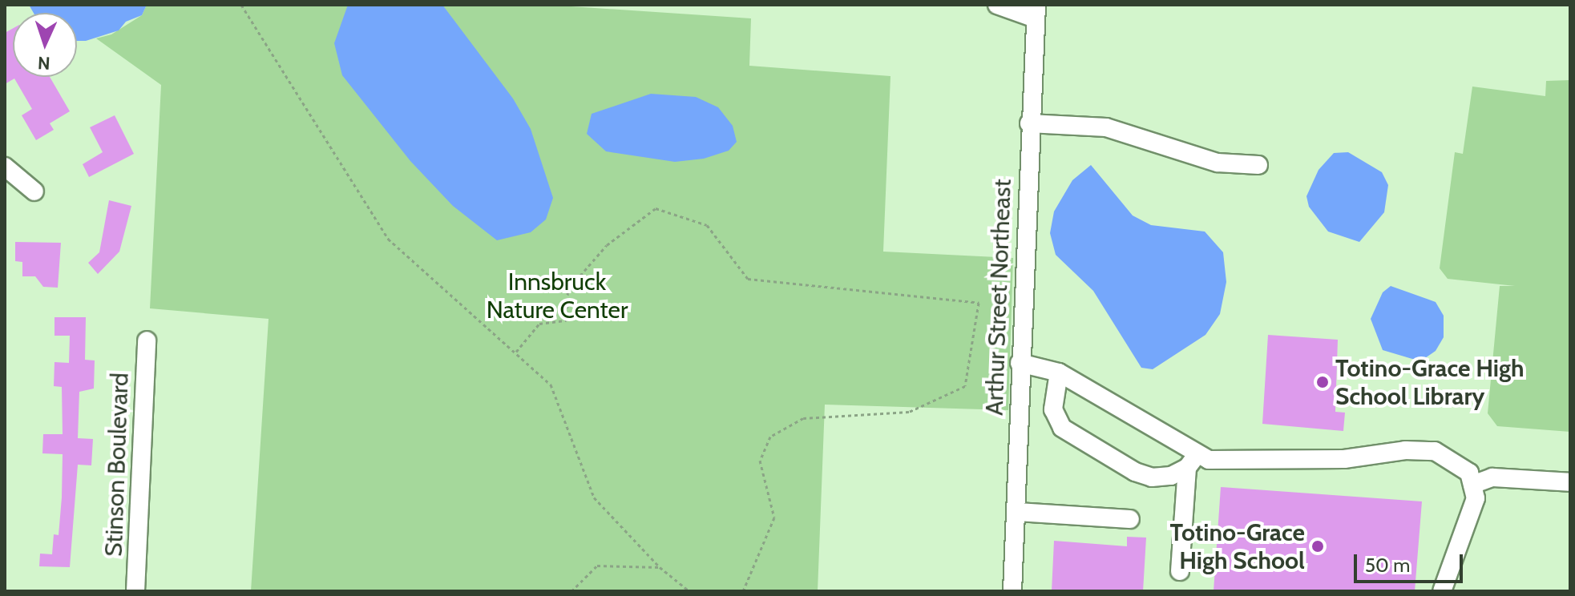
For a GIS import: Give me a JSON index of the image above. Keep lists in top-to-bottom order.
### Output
{
  "streets": {
    "street": ["Arthur Street Northeast", "Stinson Boulevard"]
  },
  "parks": ["Innsbruck Nature Center"],
  "places": ["Totino-Grace High School Library", "Totino-Grace High School"],
  "scale_bar": "50 m",
  "north": "bottom"
}
